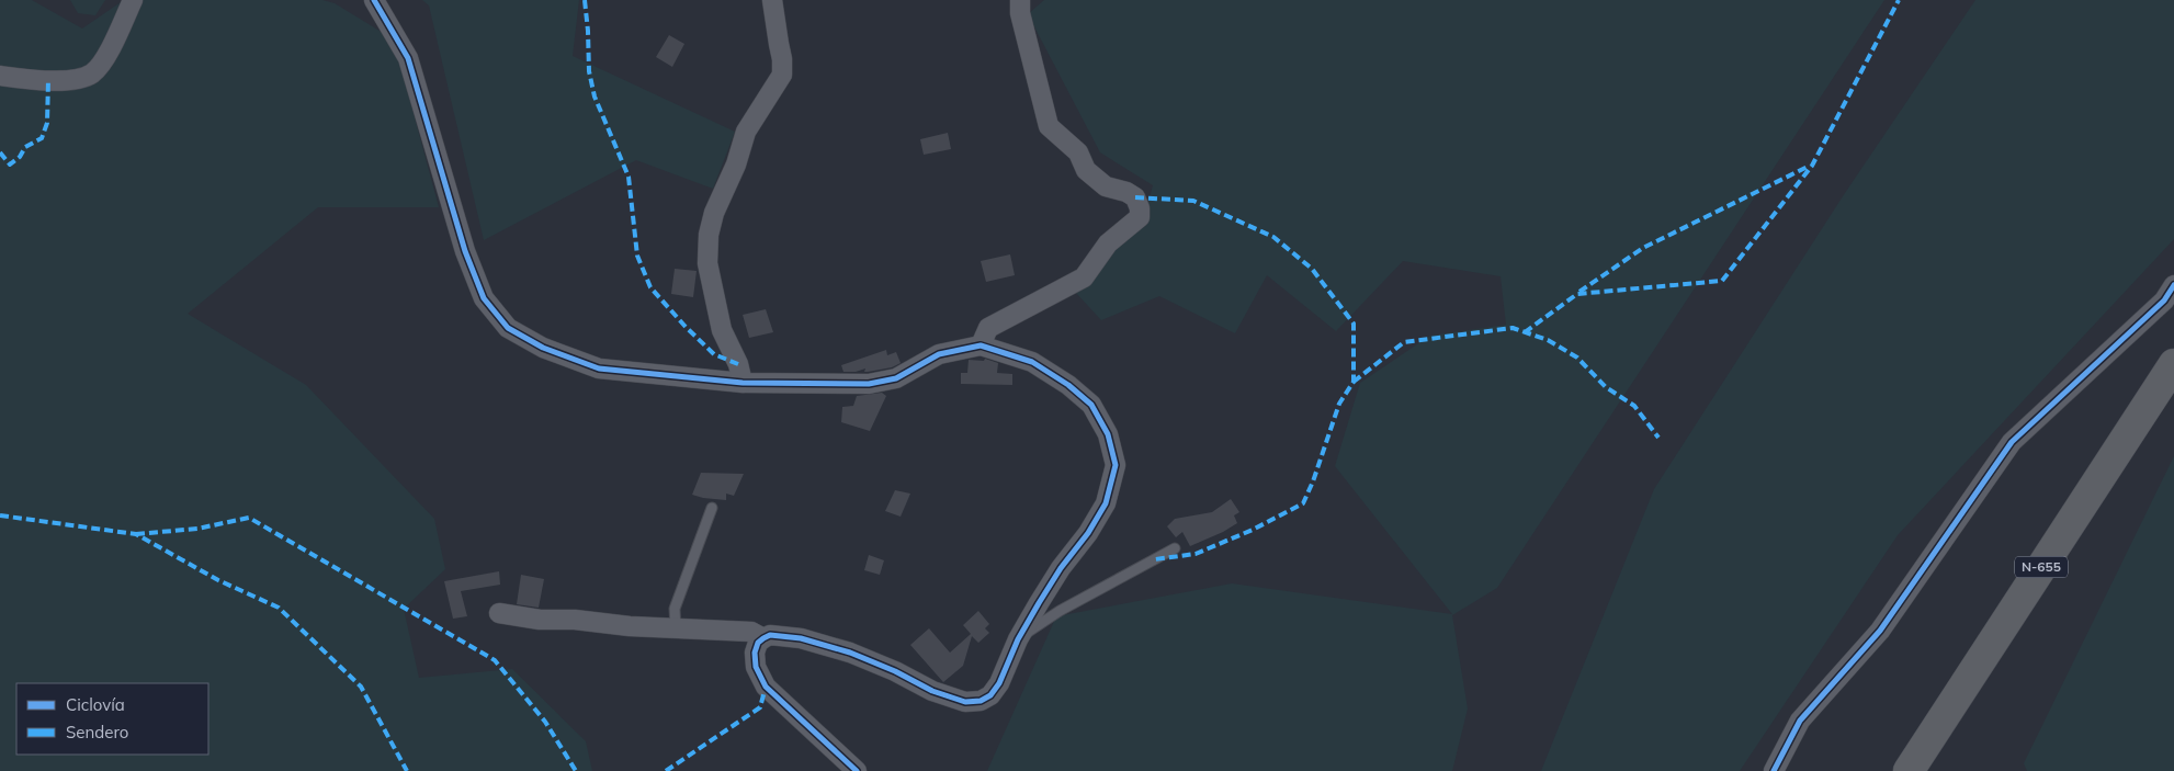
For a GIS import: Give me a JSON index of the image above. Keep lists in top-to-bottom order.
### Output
{
  "streets": {
    "highway": ["N-655"]
  },
  "legend": ["Ciclovía", "Sendero"]
}
